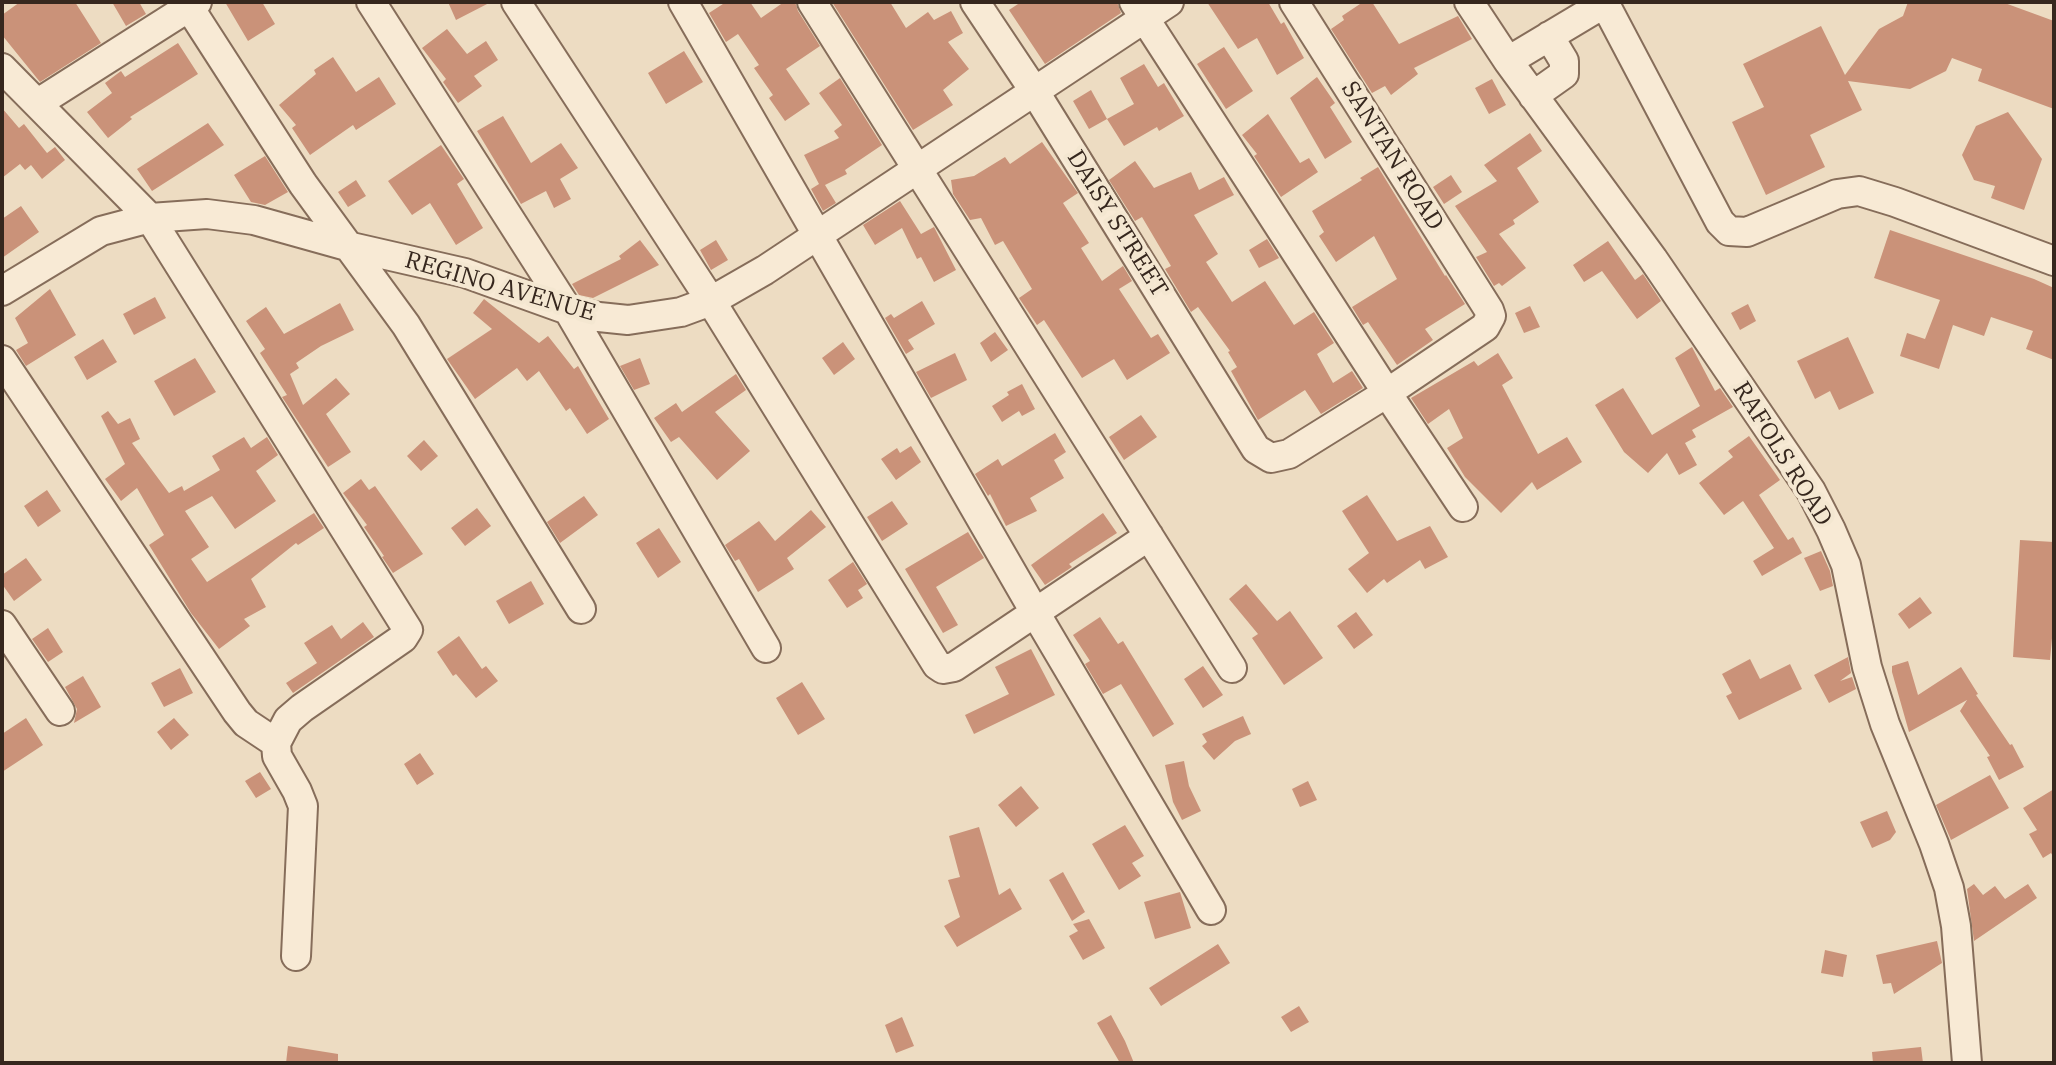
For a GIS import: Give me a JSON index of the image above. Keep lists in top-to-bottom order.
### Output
{
  "streets": {
    "street": [
      "SANTAN ROAD",
      "DAISY STREET",
      "REGINO AVENUE",
      "RAFOLS ROAD"
    ]
  },
  "crossings": [
    ["SANTAN ROAD", "DAISY STREET"],
    ["DAISY STREET", "REGINO AVENUE"]
  ]
}
